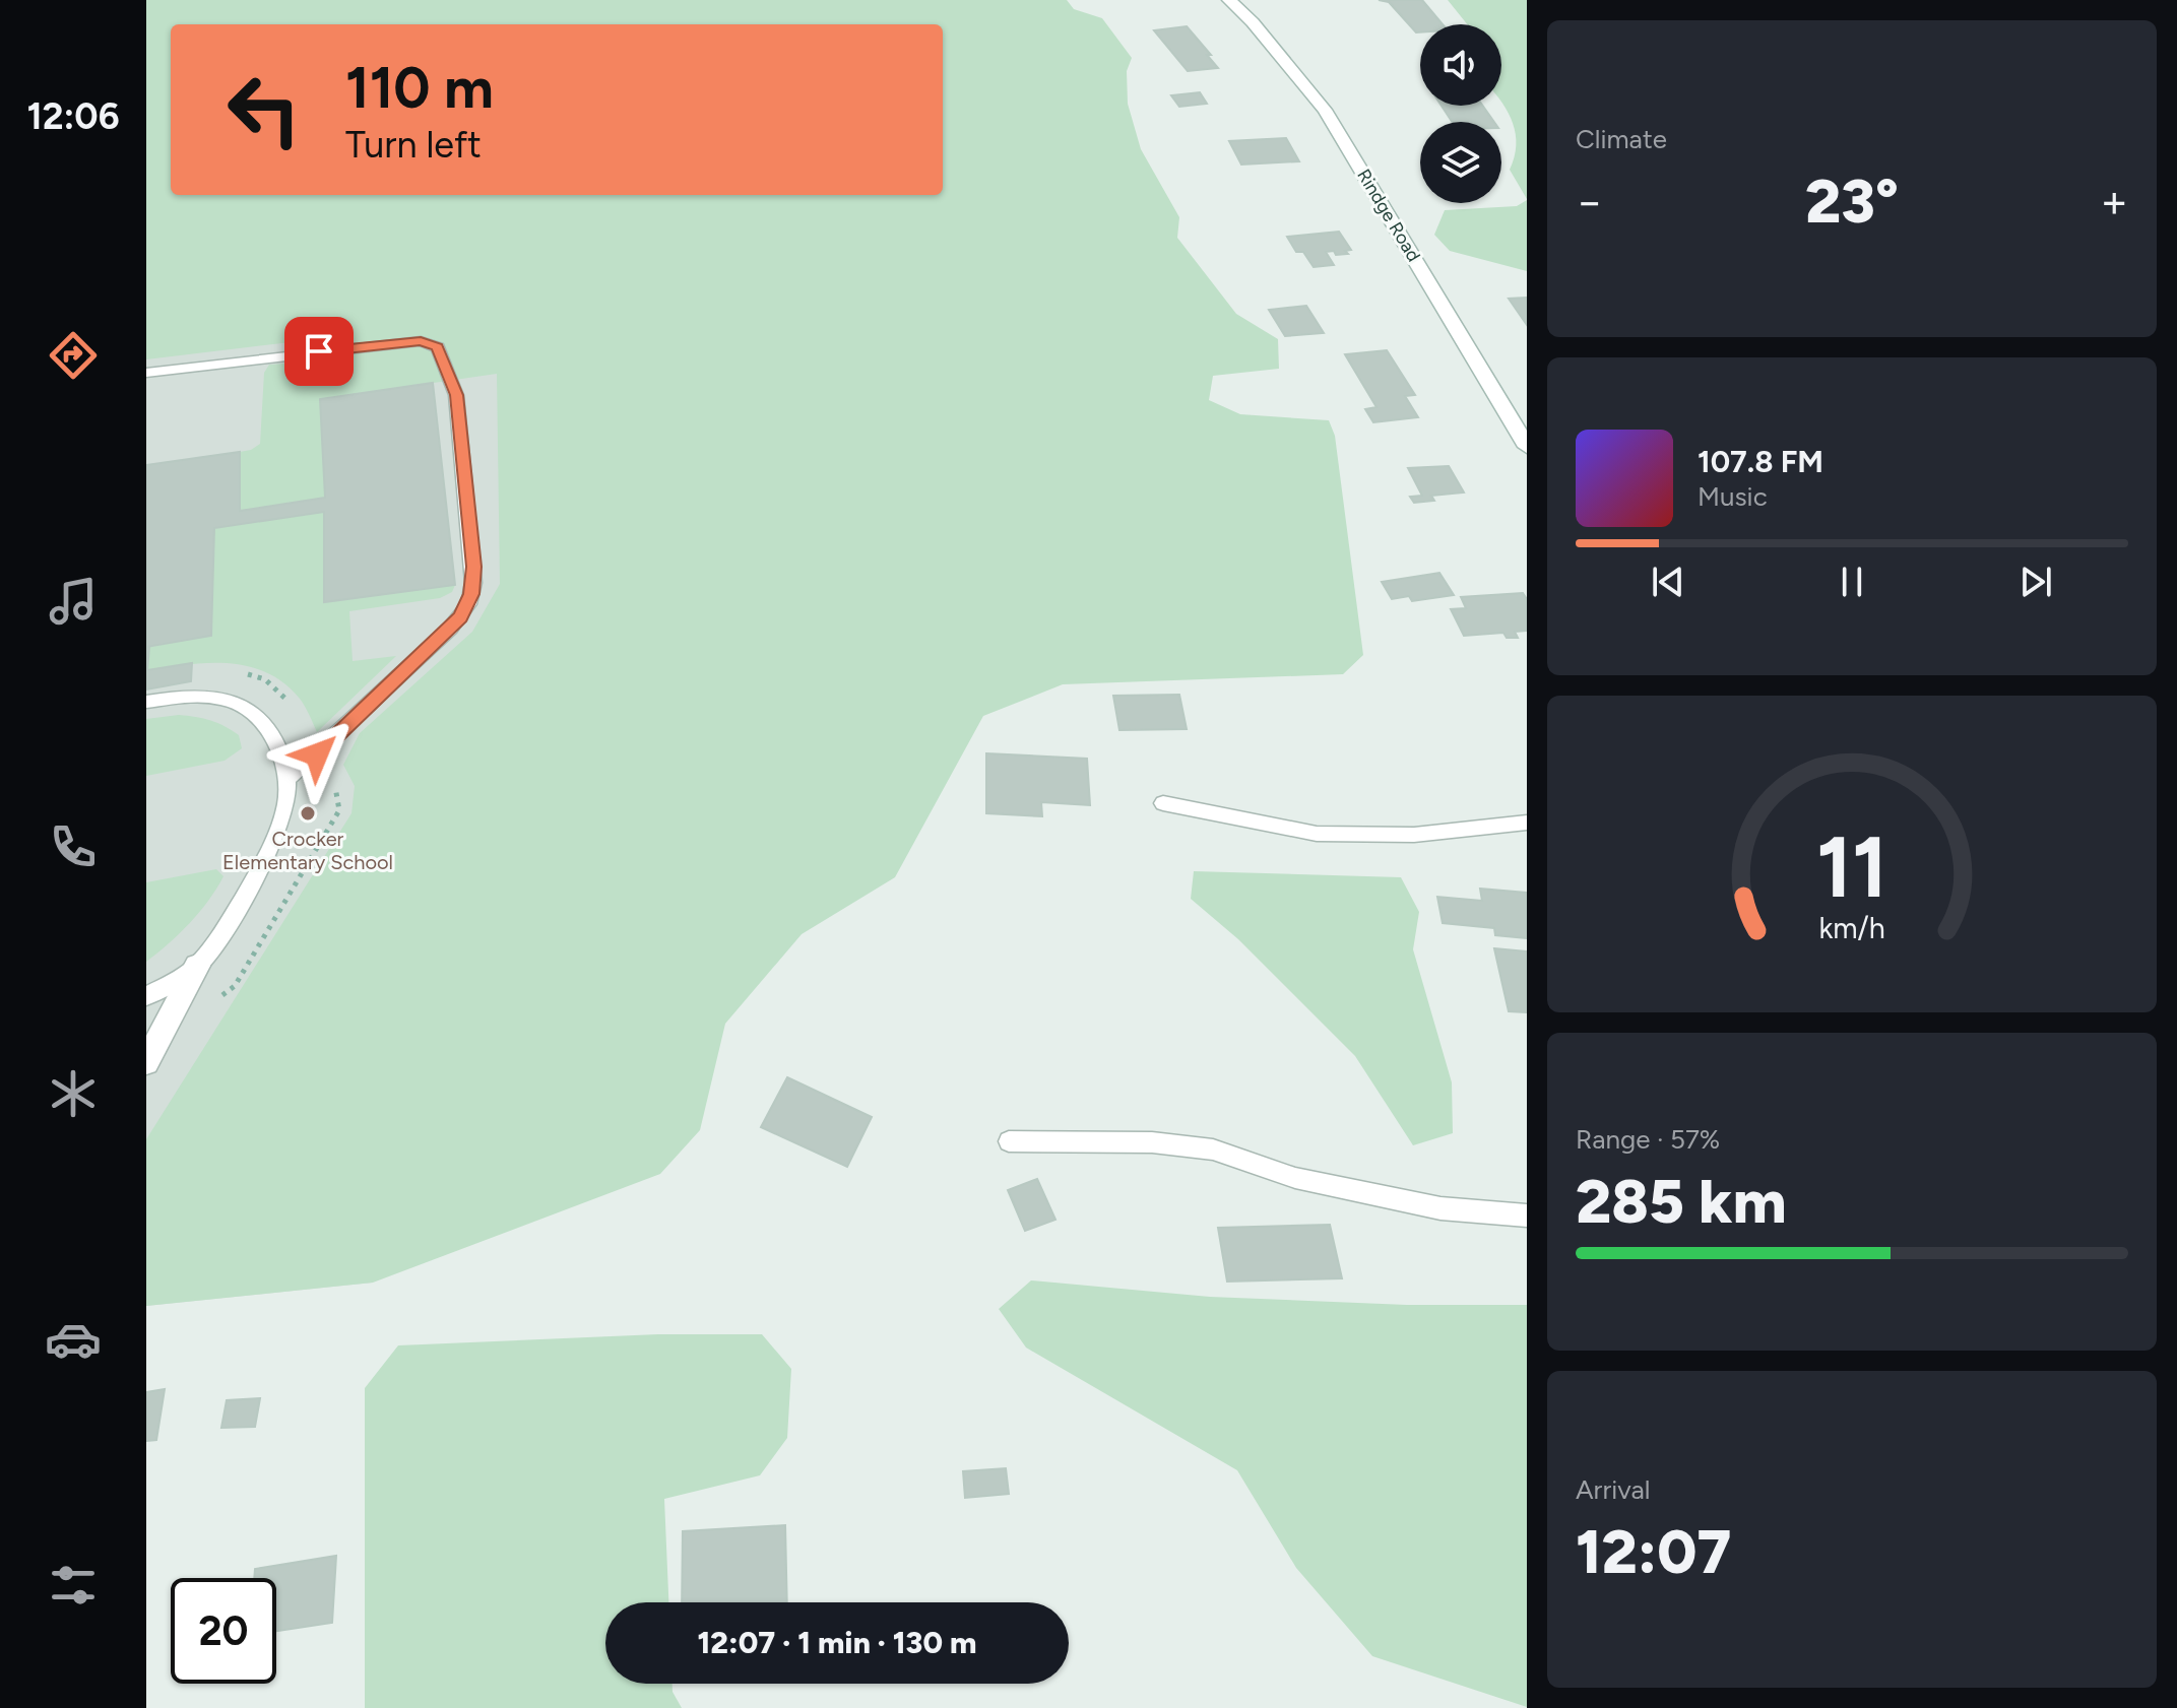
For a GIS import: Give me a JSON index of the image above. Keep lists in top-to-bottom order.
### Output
{
  "streets": {
    "street": ["Rindge Road"]
  },
  "places": ["Crocker Elementary School"],
  "page": {
    "tabs": "12:06",
    "tile": [
      "Climate",
      ["Range · 57%", "285 km"],
      ["Arrival", "12:07"]
    ],
    "turn": ["110 m", "Turn left"],
    "heat": ["−", "23°", "+"],
    "song": ["107.8 FM", "Music"],
    "limit": "20",
    "trip": "12:07 · 1 min · 130 m",
    "gauge": ["11", "km/h"]
  }
}
